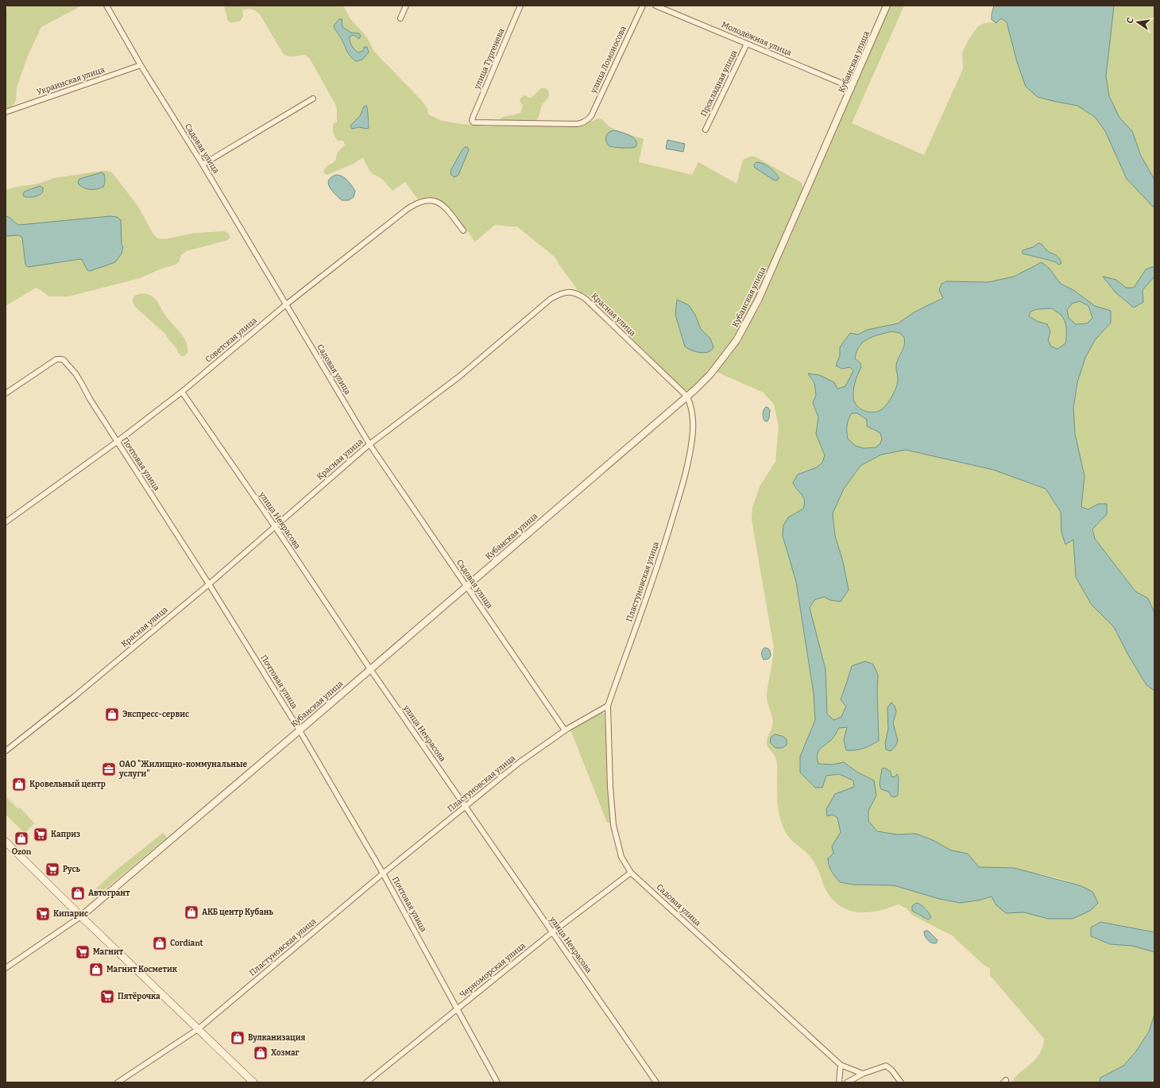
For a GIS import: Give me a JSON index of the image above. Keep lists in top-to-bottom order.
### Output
{
  "streets": {
    "street": [
      "Молодёжная улица",
      "улица Тургенева",
      "улица Ломоносова",
      "Кубанская улица",
      "Украинская улица",
      "Прохладная улица",
      "Садовая улица",
      "Красная улица",
      "Советская улица",
      "Почтовая улица",
      "улица Некрасова",
      "Пластуновская улица",
      "Черноморская улица"
    ]
  },
  "crossings": [
    ["Молодёжная улица", "Кубанская улица"],
    ["Молодёжная улица", "Прохладная улица"],
    ["улица Тургенева", "улица Ломоносова"],
    ["Кубанская улица", "Садовая улица"],
    ["Кубанская улица", "Красная улица"],
    ["Кубанская улица", "Почтовая улица"],
    ["Кубанская улица", "улица Некрасова"],
    ["Кубанская улица", "Пластуновская улица"],
    ["Украинская улица", "Садовая улица"],
    ["Садовая улица", "Красная улица"],
    ["Садовая улица", "Советская улица"],
    ["Садовая улица", "Пластуновская улица"],
    ["Садовая улица", "Черноморская улица"],
    ["Красная улица", "Почтовая улица"],
    ["Красная улица", "улица Некрасова"],
    ["Красная улица", "Пластуновская улица"],
    ["Советская улица", "Почтовая улица"],
    ["Советская улица", "улица Некрасова"],
    ["Почтовая улица", "Пластуновская улица"],
    ["Почтовая улица", "Черноморская улица"],
    ["улица Некрасова", "Пластуновская улица"],
    ["улица Некрасова", "Черноморская улица"]
  ],
  "places": {
    "shop": [
      "Экспресс-сервис",
      "Кровельный центр",
      "Ozon",
      "Автогрант",
      "АКБ центр Кубань",
      "Cordiant",
      "Магнит Косметик",
      "Вулканизация",
      "Хозмаг"
    ],
    "office": ["ОАО \"Жилищно-коммунальные услуги\""],
    "supermarket": [
      "Каприз",
      "Русь",
      "Кипарис",
      "Магнит",
      "Пятёрочка"
    ]
  },
  "north": "left"
}
